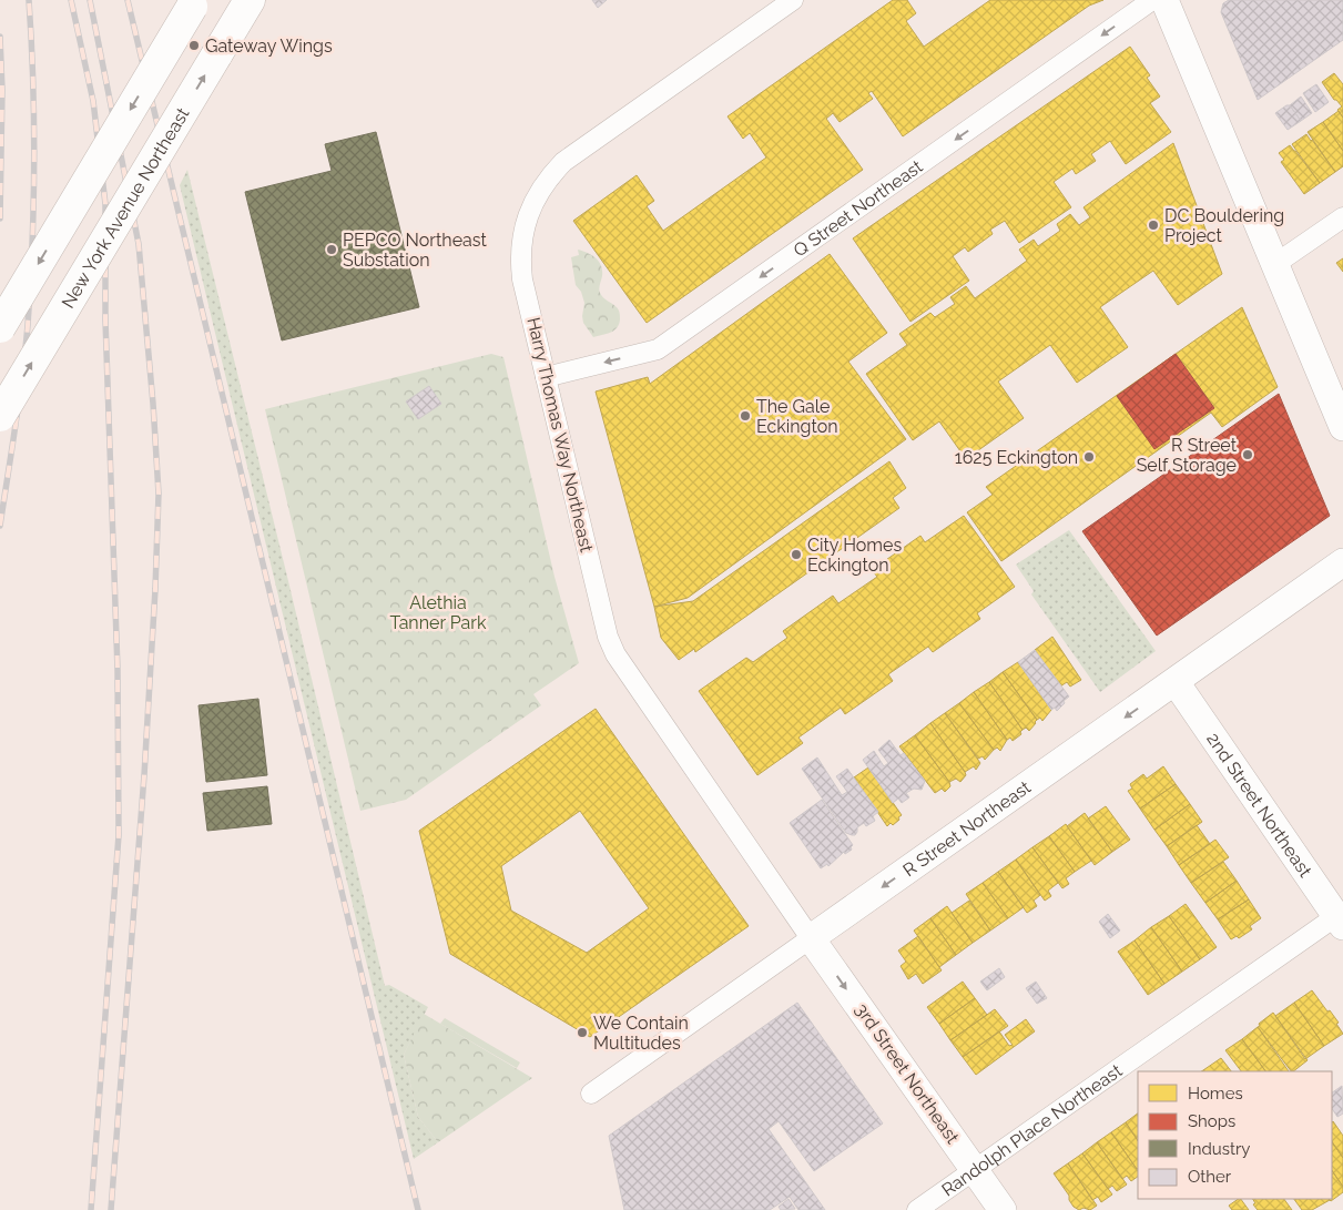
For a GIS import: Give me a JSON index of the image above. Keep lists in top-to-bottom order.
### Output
{
  "streets": {
    "highway": ["New York Avenue Northeast"],
    "street": [
      "Q Street Northeast",
      "Harry Thomas Way Northeast",
      "2nd Street Northeast",
      "R Street Northeast",
      "3rd Street Northeast",
      "Randolph Place Northeast"
    ]
  },
  "crossings": [
    ["Q Street Northeast", "Harry Thomas Way Northeast"],
    ["Harry Thomas Way Northeast", "R Street Northeast"],
    ["Harry Thomas Way Northeast", "3rd Street Northeast"],
    ["2nd Street Northeast", "R Street Northeast"],
    ["2nd Street Northeast", "Randolph Place Northeast"],
    ["R Street Northeast", "3rd Street Northeast"],
    ["3rd Street Northeast", "Randolph Place Northeast"]
  ],
  "one_way": ["Q Street Northeast", "R Street Northeast", "3rd Street Northeast"],
  "parks": ["Alethia Tanner Park"],
  "places": [
    "Gateway Wings",
    "DC Bouldering Project",
    "PEPCO Northeast Substation",
    "The Gale Eckington",
    "R Street Self Storage",
    "1625 Eckington",
    "City Homes Eckington",
    "We Contain Multitudes"
  ],
  "legend": [
    "Homes",
    "Shops",
    "Industry",
    "Other"
  ]
}
